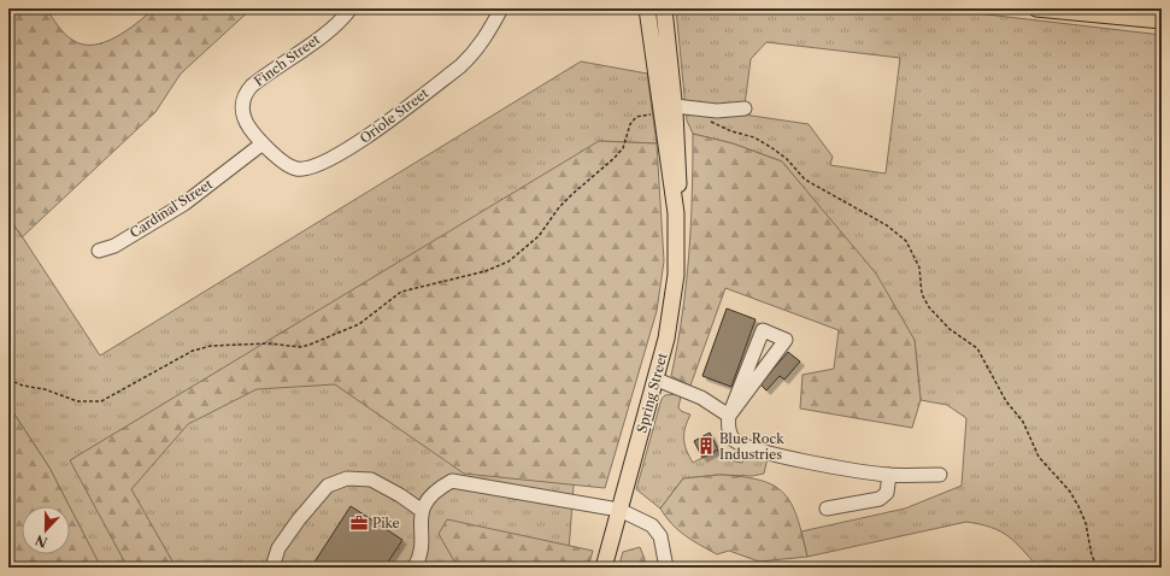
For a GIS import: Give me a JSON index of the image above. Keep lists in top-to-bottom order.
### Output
{
  "streets": {
    "main road": ["Spring Street"],
    "street": ["Finch Street", "Oriole Street", "Cardinal Street"]
  },
  "crossings": [
    ["Finch Street", "Oriole Street"],
    ["Finch Street", "Cardinal Street"],
    ["Oriole Street", "Cardinal Street"]
  ],
  "places": {
    "building": ["Blue Rock Industries"],
    "office": ["Pike"]
  },
  "north": "bottom"
}
